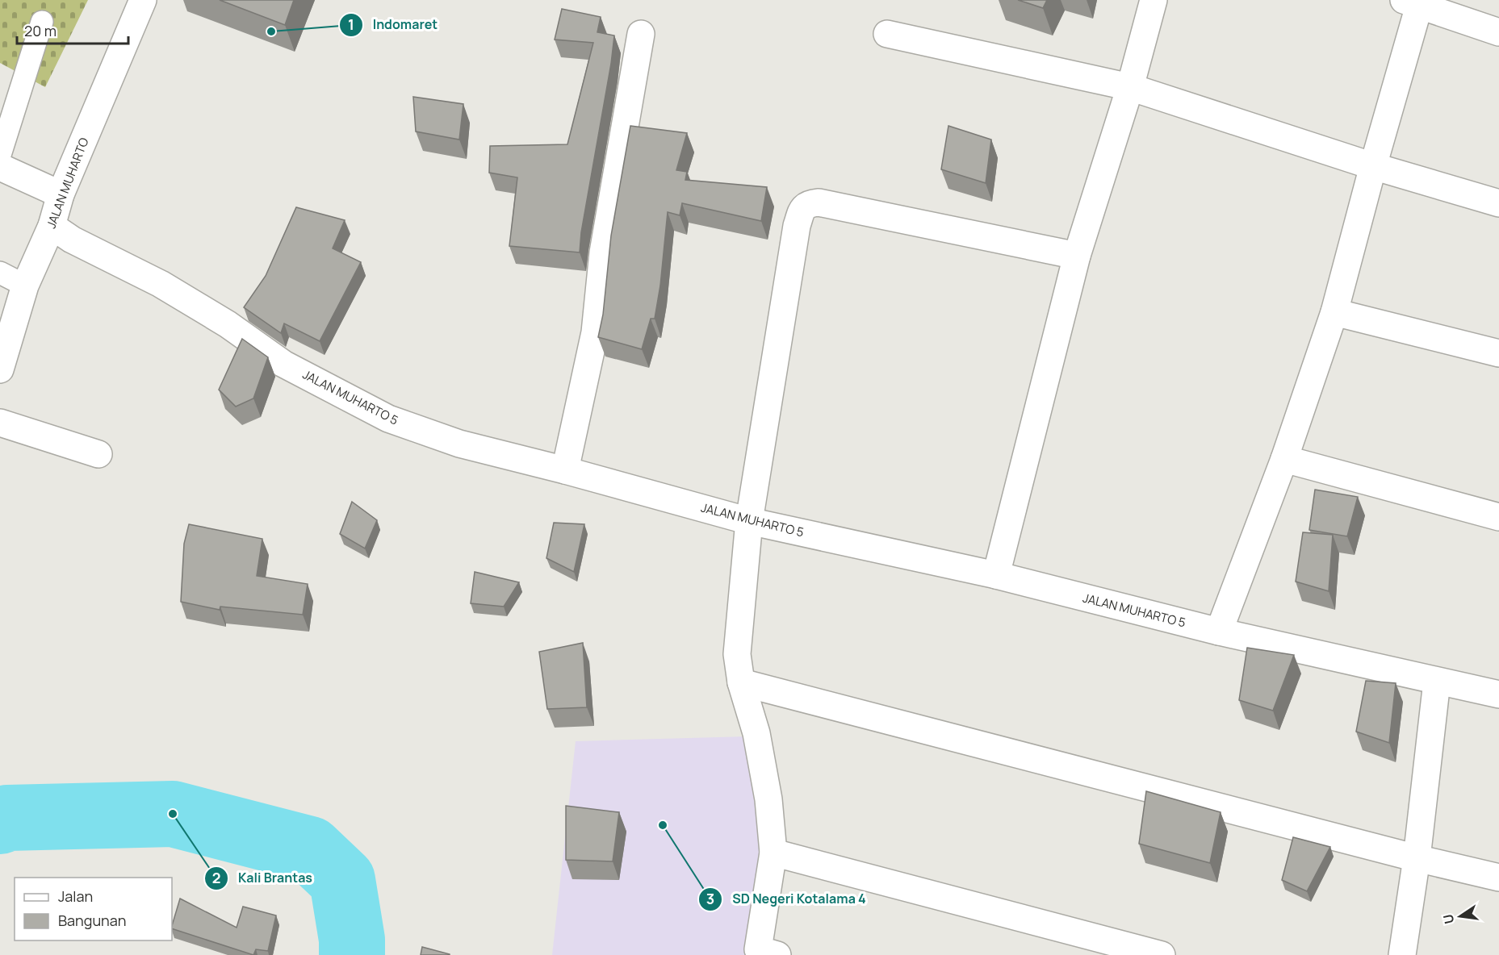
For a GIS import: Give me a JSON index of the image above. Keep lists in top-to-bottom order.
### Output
{
  "streets": {
    "street": ["JALAN MUHARTO", "JALAN MUHARTO 5"]
  },
  "crossings": [
    ["JALAN MUHARTO", "JALAN MUHARTO 5"]
  ],
  "places": ["Indomaret", "Kali Brantas", "SD Negeri Kotalama 4"],
  "legend": ["Jalan", "Bangunan"],
  "scale_bar": "20 m",
  "north": "left"
}
